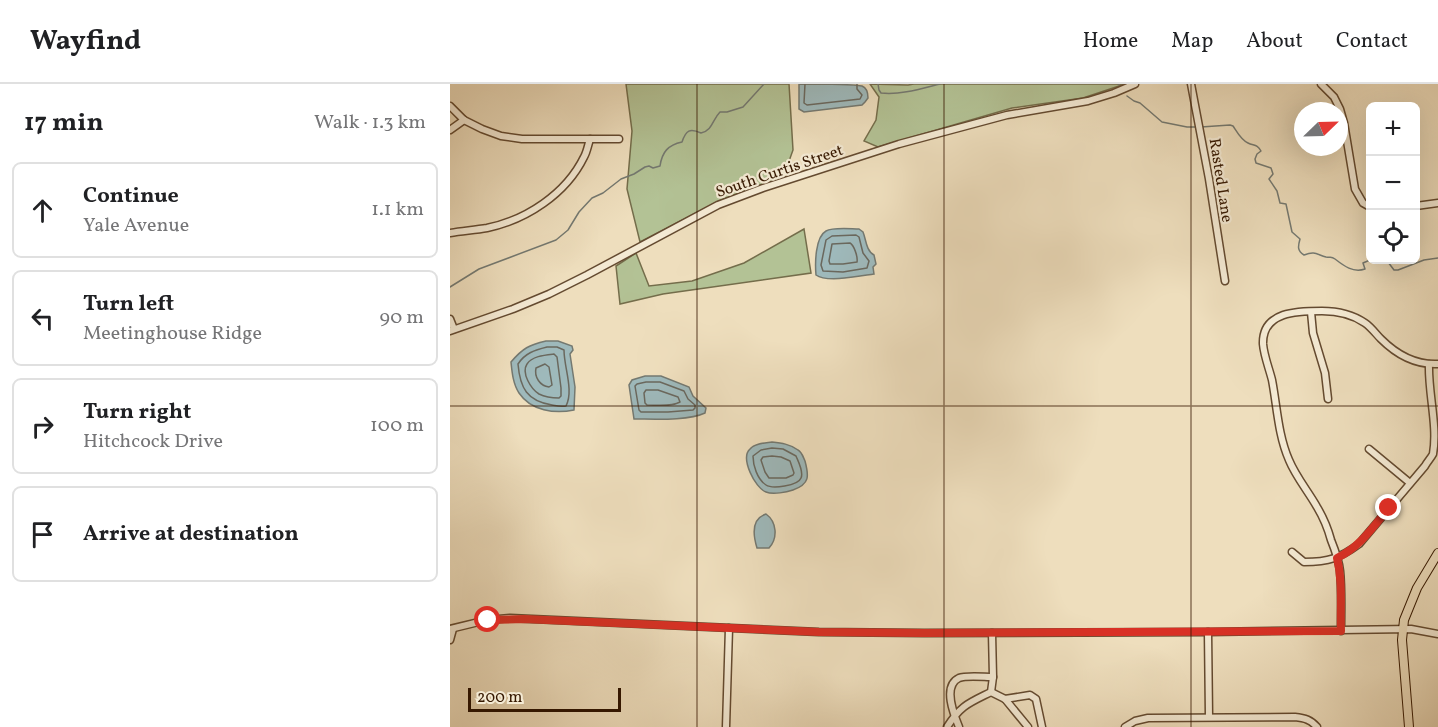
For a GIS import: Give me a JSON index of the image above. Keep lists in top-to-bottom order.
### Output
{
  "streets": {
    "street": ["South Curtis Street", "Rasted Lane"]
  },
  "scale_bar": "200 m",
  "north": "top right",
  "page": {
    "header": "Wayfind",
    "nav": [
      "Home",
      "Map",
      "About",
      "Contact"
    ],
    "heading": ["17 min", "Walk · 1.3 km"],
    "map_buttons": ["+", "−"],
    "list": [
      ["Continue", "Yale Avenue", "1.1 km"],
      ["Turn left", "Meetinghouse Ridge", "90 m"],
      ["Turn right", "Hitchcock Drive", "100 m"],
      "Arrive at destination"
    ],
    "scale": "200 m"
  }
}
